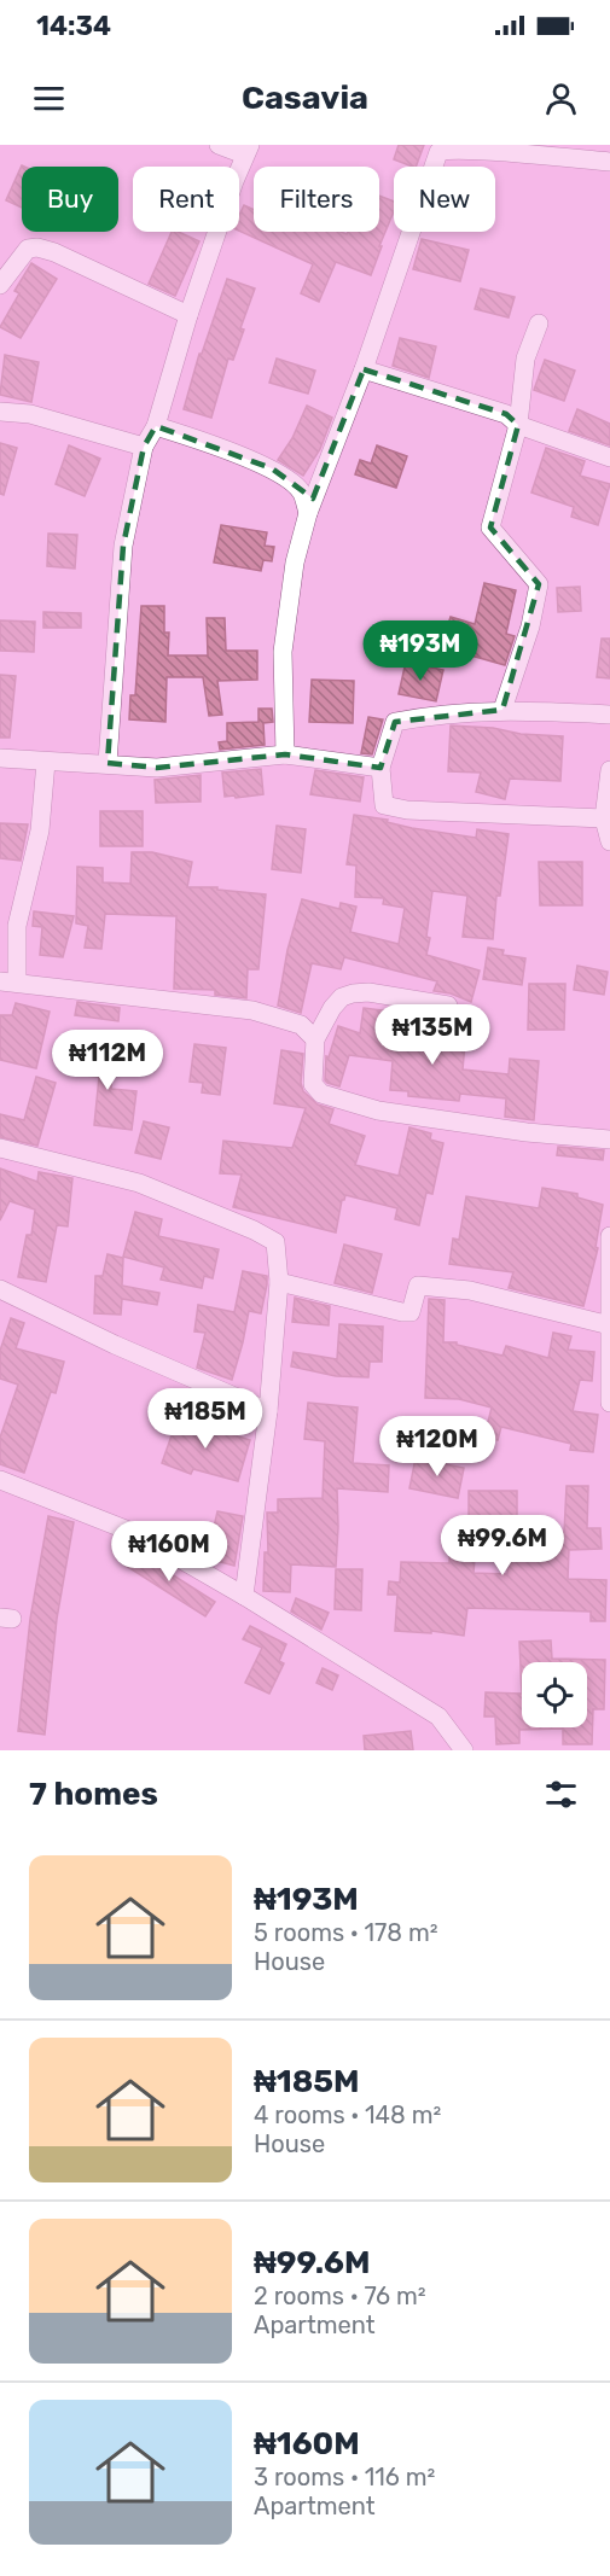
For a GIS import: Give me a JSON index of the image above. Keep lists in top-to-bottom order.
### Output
{
  "page": {
    "status": "14:34",
    "header": "Casavia",
    "chip": [
      "Buy",
      "Rent",
      "Filters",
      "New"
    ],
    "price": [
      "₦193M",
      "₦135M",
      "₦112M",
      "₦185M",
      "₦120M",
      "₦99.6M",
      "₦160M"
    ],
    "heading": "7 homes",
    "list": [
      {
        "name": "₦193M",
        "note": "5 rooms · 178 m² · House"
      },
      {
        "name": "₦185M",
        "note": "4 rooms · 148 m² · House"
      },
      {
        "name": "₦99.6M",
        "note": "2 rooms · 76 m² · Apartment"
      },
      {
        "name": "₦160M",
        "note": "3 rooms · 116 m² · Apartment"
      }
    ]
  }
}
